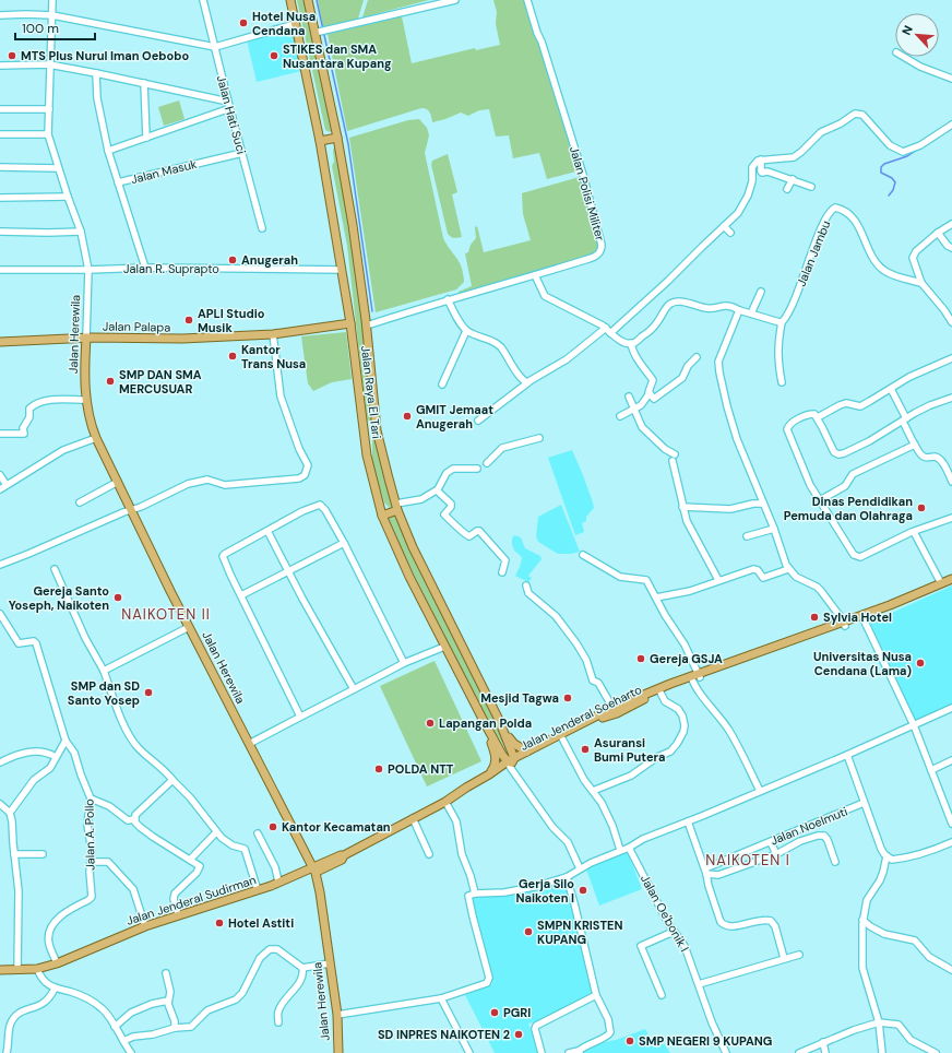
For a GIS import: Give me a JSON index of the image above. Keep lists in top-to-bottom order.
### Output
{
  "streets": {
    "main road": [
      "Jalan Palapa",
      "Jalan Herewila",
      "Jalan Raya El Tari",
      "Jalan Jenderal Soeharto",
      "Jalan Jenderal Sudirman"
    ],
    "street": [
      "Jalan Hati Suci",
      "Jalan Masuk",
      "Jalan Polisi Militer",
      "Jalan Jambu",
      "Jalan R. Suprapto",
      "Jalan Noelmuti",
      "Jalan A. Pollo",
      "Jalan Oe'bonik I"
    ]
  },
  "crossings": [
    ["Jalan Hati Suci", "Jalan Masuk"],
    ["Jalan Polisi Militer", "Jalan Raya El Tari"],
    ["Jalan R. Suprapto", "Jalan Herewila"],
    ["Jalan R. Suprapto", "Jalan Raya El Tari"],
    ["Jalan Palapa", "Jalan Herewila"],
    ["Jalan Palapa", "Jalan Raya El Tari"],
    ["Jalan Herewila", "Jalan Jenderal Soeharto"],
    ["Jalan Herewila", "Jalan Jenderal Sudirman"],
    ["Jalan Raya El Tari", "Jalan Jenderal Soeharto"],
    ["Jalan Jenderal Soeharto", "Jalan Jenderal Sudirman"],
    ["Jalan A. Pollo", "Jalan Jenderal Sudirman"]
  ],
  "districts": ["NAIKOTEN II", "NAIKOTEN I"],
  "places": [
    "Hotel Nusa Cendana",
    "MTS Plus Nurul Iman Oebobo",
    "STIKES dan SMA Nusantara Kupang",
    "Anugerah",
    "APLI Studio Musik",
    "Kantor Trans Nusa",
    "SMP DAN SMA MERCUSUAR",
    "GMIT Jemaat Anugerah",
    "Dinas Pendidikan Pemuda dan Olahraga",
    "Gereja Santo Yoseph, Naikoten",
    "Sylvia Hotel",
    "Gereja GSJA",
    "Universitas Nusa Cendana (Lama)",
    "SMP dan SD Santo Yosep",
    "Mesjid Tagwa",
    "Lapangan Polda",
    "Asuransi Bumi Putera",
    "POLDA NTT",
    "Kantor Kecamatan",
    "Gerja Silo Naikoten I",
    "Hotel Astiti",
    "SMPN KRISTEN KUPANG",
    "PGRI",
    "SD INPRES NAIKOTEN 2",
    "SMP NEGERI 9 KUPANG"
  ],
  "scale_bar": "100 m",
  "north": "top left"
}
